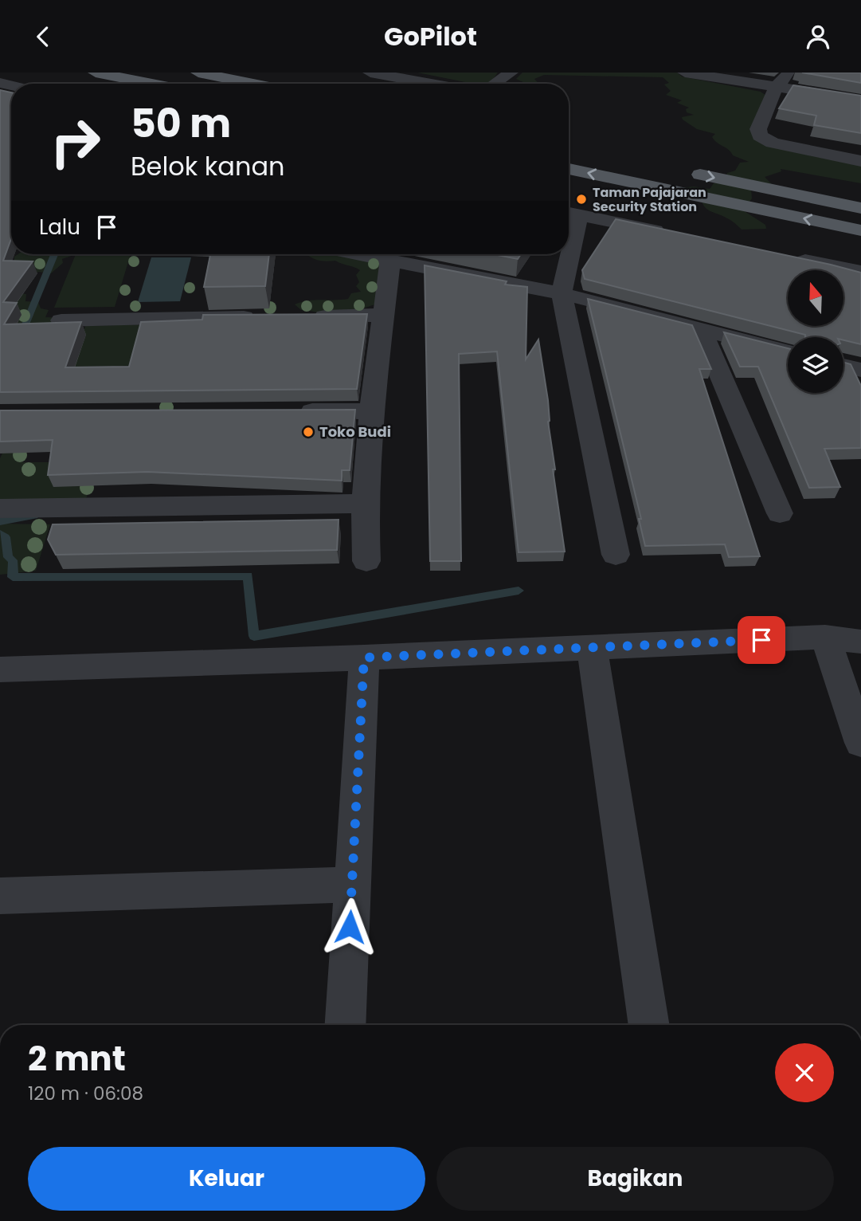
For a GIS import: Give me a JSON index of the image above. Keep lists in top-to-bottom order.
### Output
{
  "places": ["Taman Pajajaran Security Station", "Toko Budi"],
  "north": "top",
  "page": {
    "header": "GoPilot",
    "turn": ["50 m", "Belok kanan"],
    "then": "Lalu",
    "heading": ["2 mnt", "120 m · 06:08"],
    "buttons": ["Keluar", "Bagikan"]
  }
}
